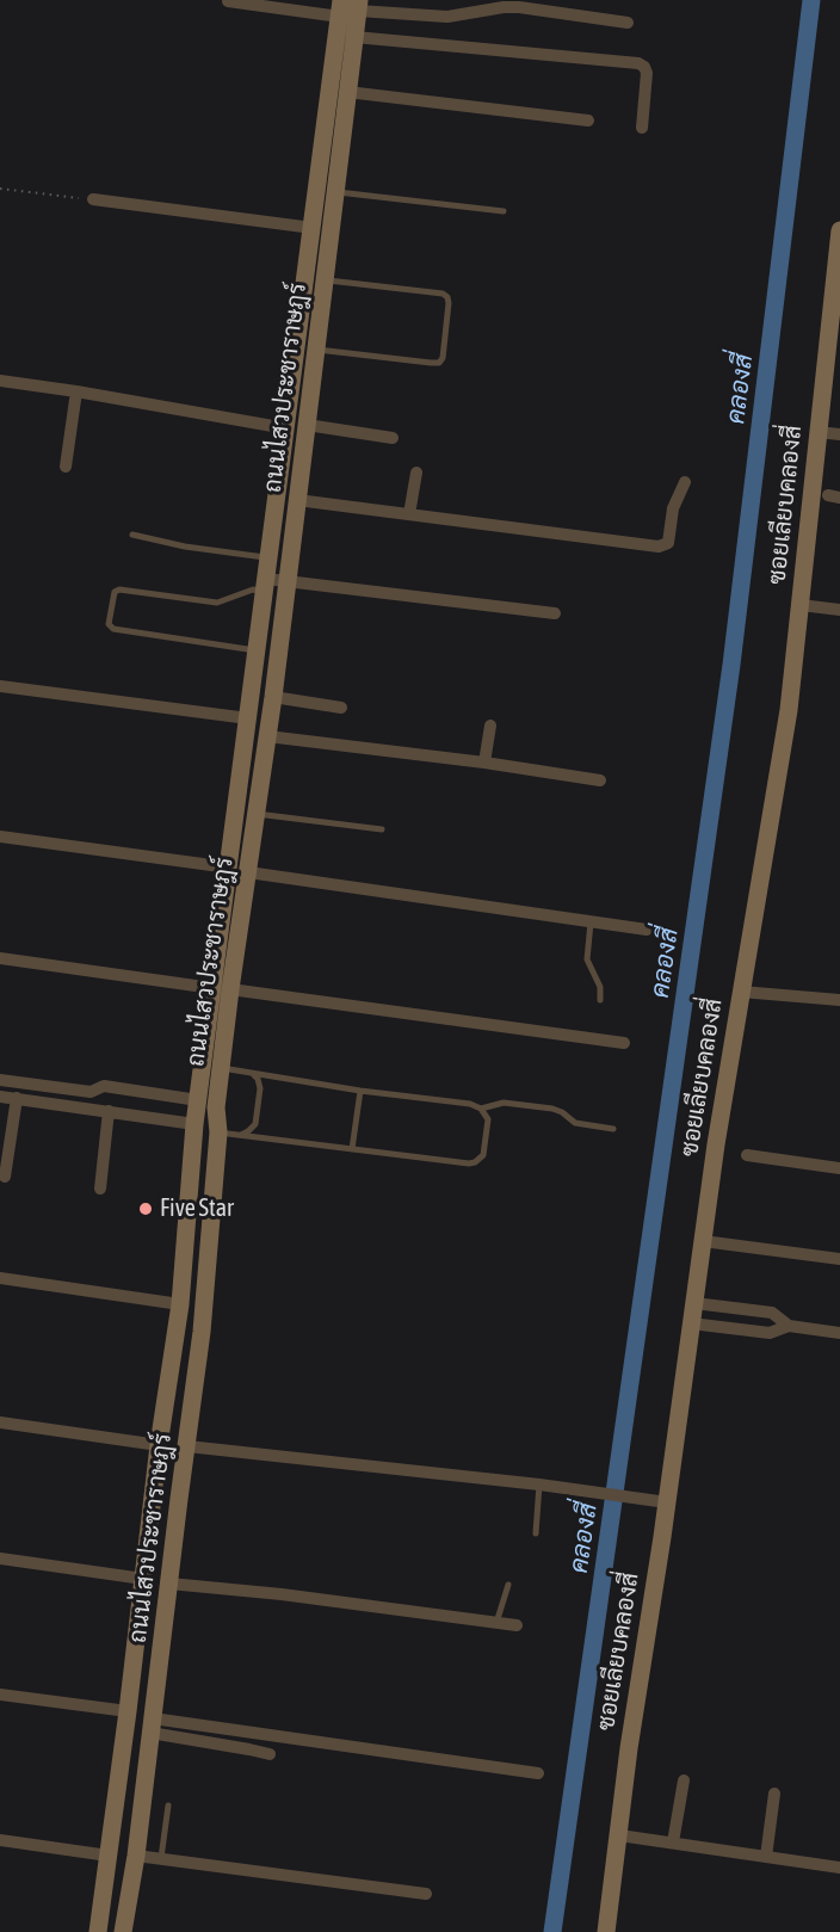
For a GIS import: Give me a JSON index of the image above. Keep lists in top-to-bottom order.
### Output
{
  "streets": {
    "main road": ["ถนนไสวประชาราษฎร์", "ซอยเลียบคลองสี่"]
  },
  "water": ["คลองสี่"],
  "places": ["Five Star"]
}
